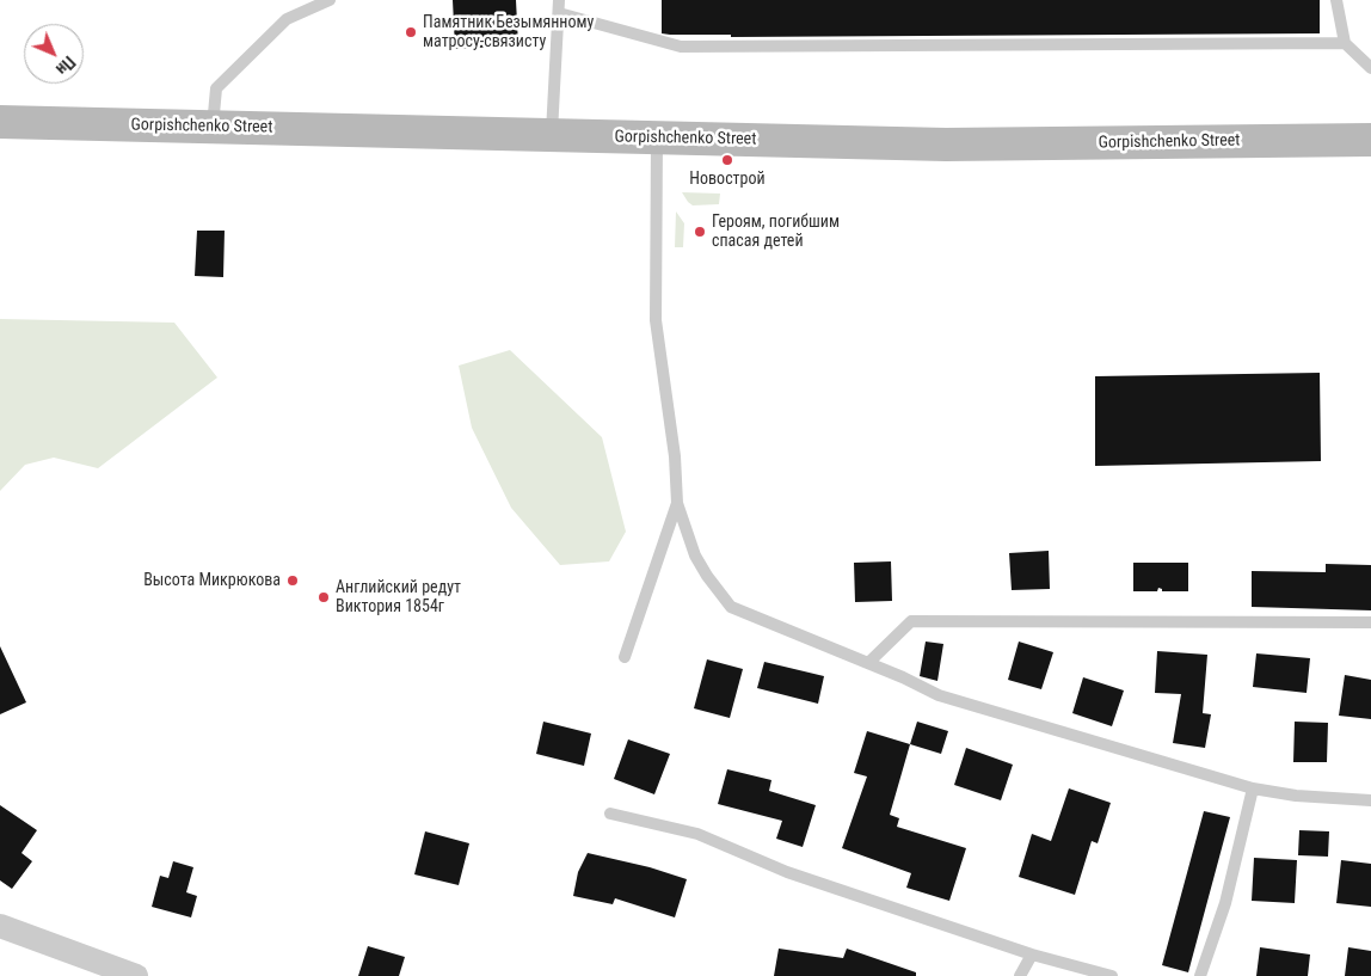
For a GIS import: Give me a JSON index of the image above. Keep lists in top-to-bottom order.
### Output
{
  "streets": {
    "main road": ["Gorpishchenko Street"]
  },
  "places": [
    "Памятник Безымянному матросу-связисту",
    "Новострой",
    "Героям, погибшим спасая детей",
    "Высота Микрюкова",
    "Английский редут Виктория 1854г"
  ],
  "north": "bottom right"
}
